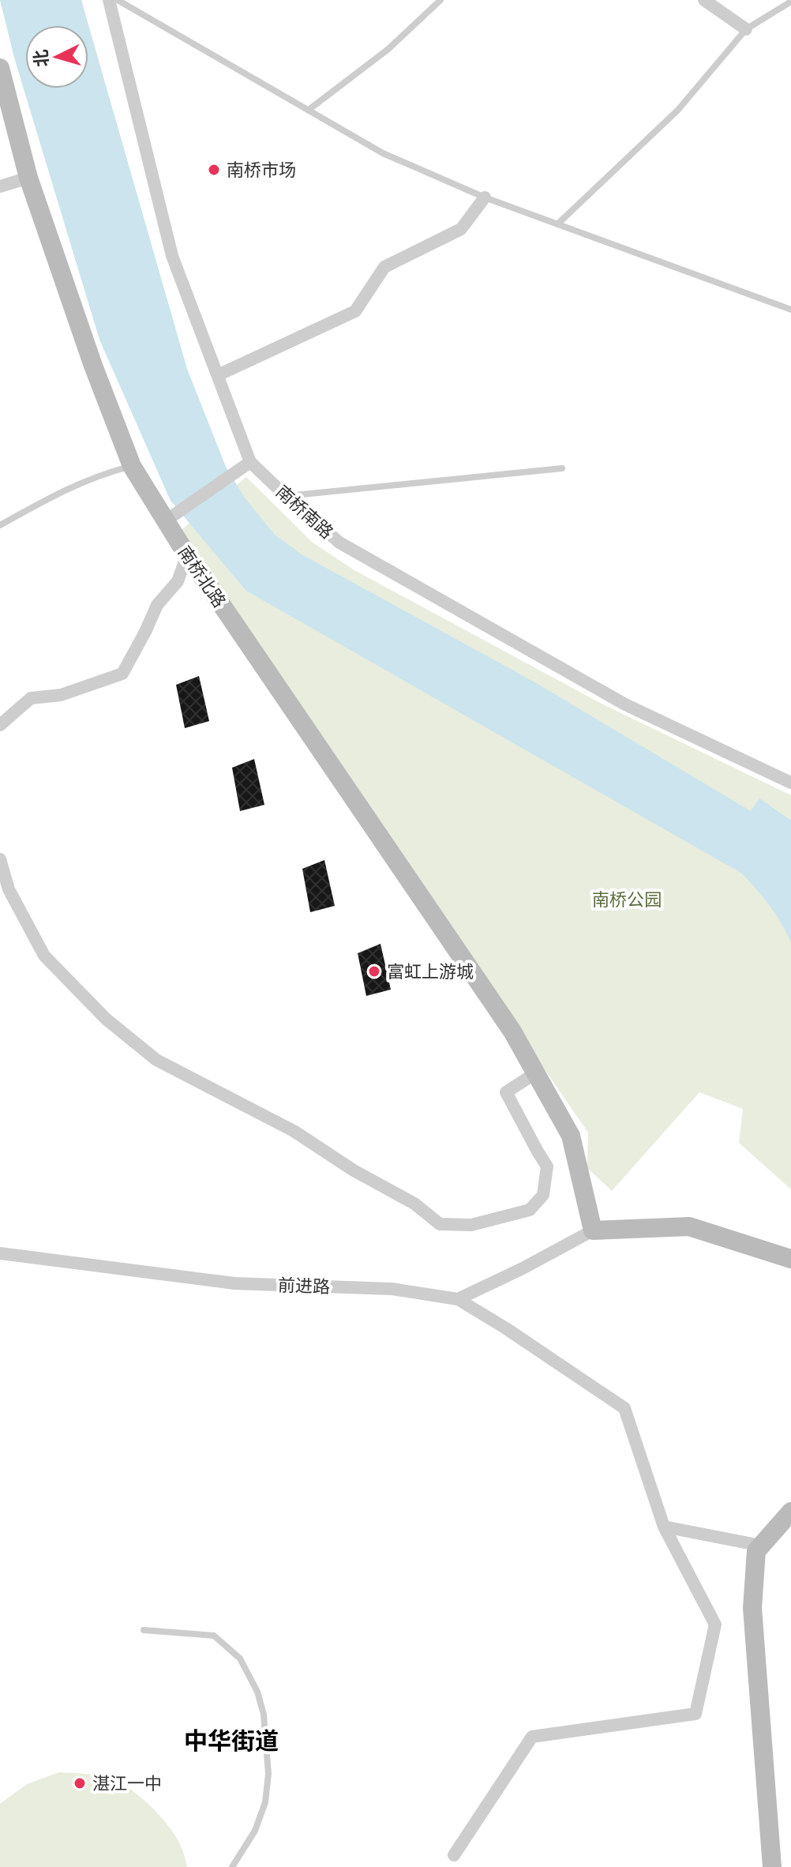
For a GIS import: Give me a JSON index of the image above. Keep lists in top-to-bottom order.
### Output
{
  "streets": {
    "street": ["南桥南路", "南桥北路", "前进路"]
  },
  "districts": ["中华街道"],
  "parks": ["南桥公园"],
  "places": ["南桥市场", "富虹上游城", "湛江一中"],
  "north": "left"
}
